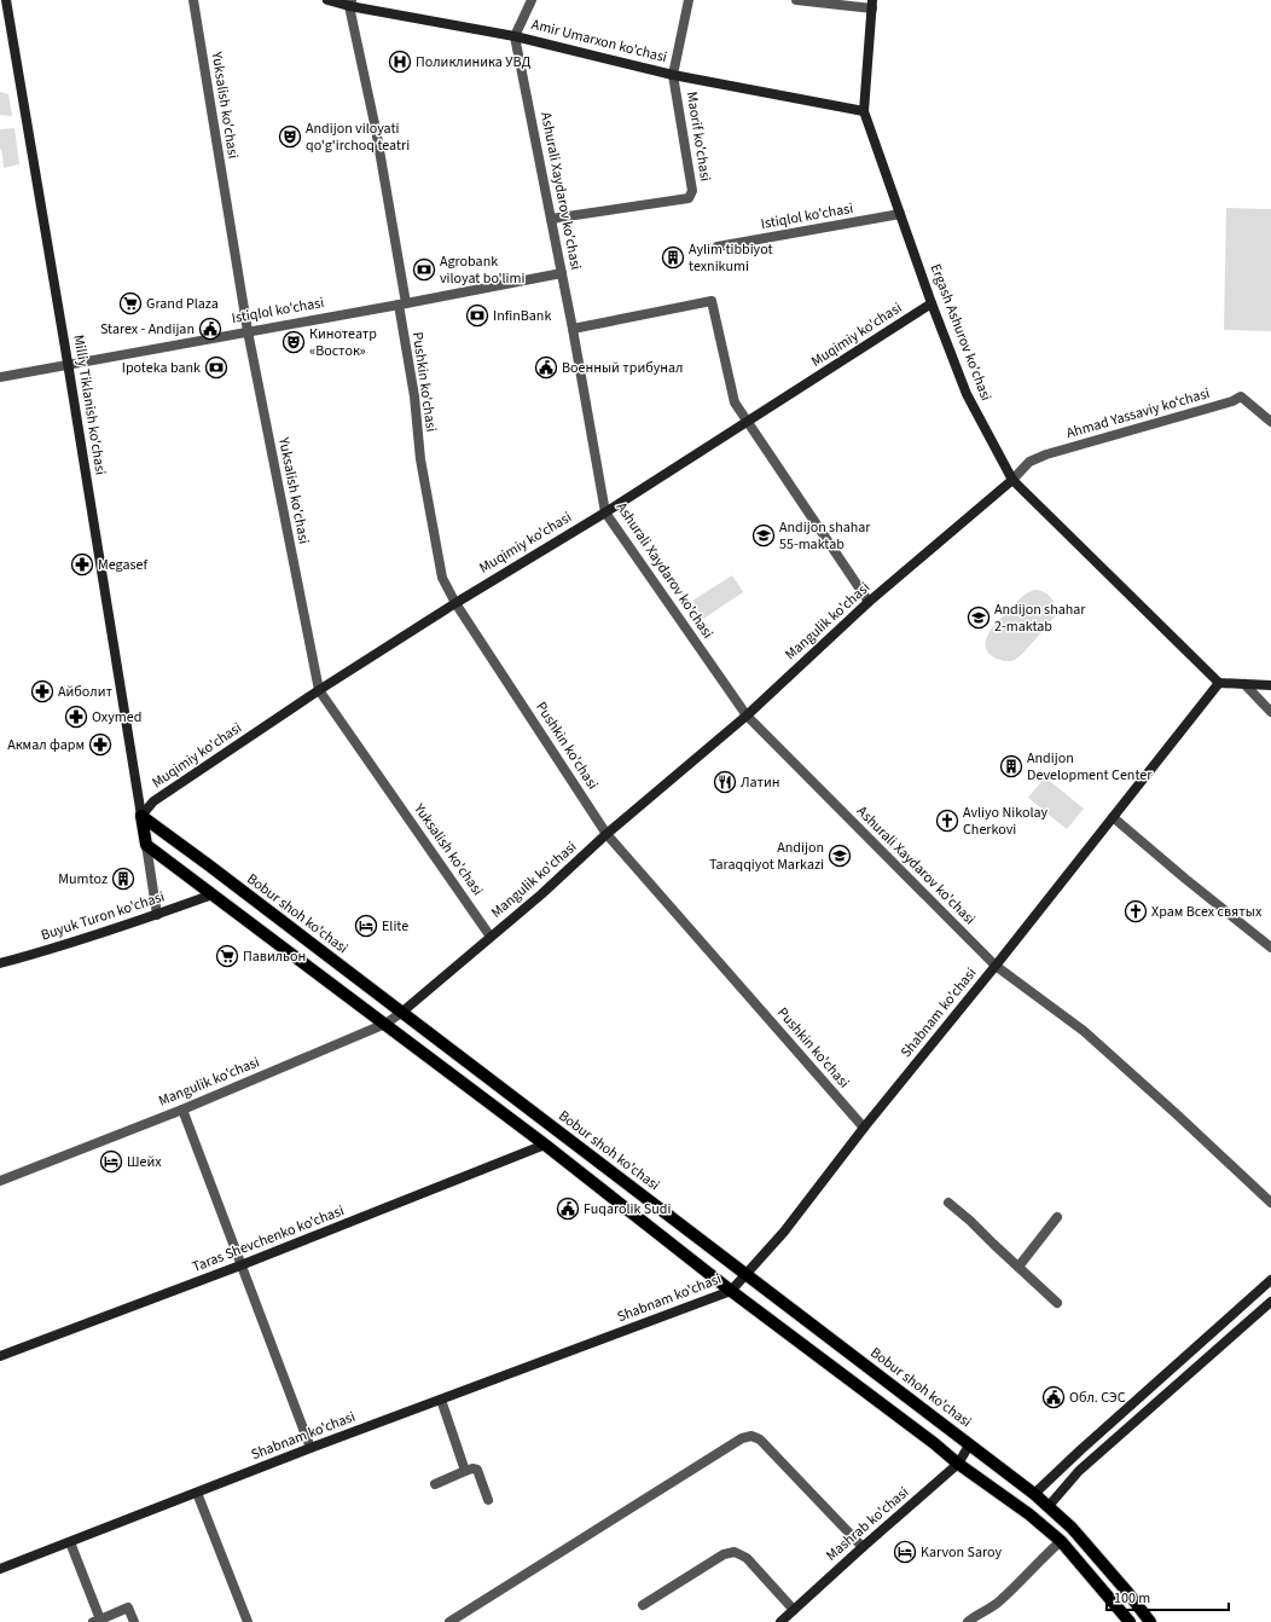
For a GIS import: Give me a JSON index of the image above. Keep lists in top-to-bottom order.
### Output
{
  "streets": {
    "main road": ["Bobur shoh ko'chasi"],
    "street": [
      "Amir Umarxon ko'chasi",
      "Yuksalish ko'chasi",
      "Maorif ko'chasi",
      "Ashurali Xaydarov ko'chasi",
      "Istiqlol ko'chasi",
      "Ergash Ashurov ko'chasi",
      "Muqimiy ko'chasi",
      "Pushkin ko'chasi",
      "Milliy Tiklanish ko'chasi",
      "Ahmad Yassaviy koʻchasi",
      "Mangulik ko'chasi",
      "Buyuk Turon ko'chasi",
      "Shabnam ko'chasi",
      "Taras Shevchenko ko'chasi",
      "Mashrab ko'chasi"
    ]
  },
  "crossings": [
    ["Amir Umarxon ko'chasi", "Maorif ko'chasi"],
    ["Amir Umarxon ko'chasi", "Ashurali Xaydarov ko'chasi"],
    ["Amir Umarxon ko'chasi", "Ergash Ashurov ko'chasi"],
    ["Amir Umarxon ko'chasi", "Pushkin ko'chasi"],
    ["Yuksalish ko'chasi", "Istiqlol ko'chasi"],
    ["Yuksalish ko'chasi", "Muqimiy ko'chasi"],
    ["Yuksalish ko'chasi", "Mangulik ko'chasi"],
    ["Maorif ko'chasi", "Ashurali Xaydarov ko'chasi"],
    ["Ashurali Xaydarov ko'chasi", "Istiqlol ko'chasi"],
    ["Ashurali Xaydarov ko'chasi", "Muqimiy ko'chasi"],
    ["Ashurali Xaydarov ko'chasi", "Mangulik ko'chasi"],
    ["Ashurali Xaydarov ko'chasi", "Shabnam ko'chasi"],
    ["Istiqlol ko'chasi", "Ergash Ashurov ko'chasi"],
    ["Istiqlol ko'chasi", "Pushkin ko'chasi"],
    ["Istiqlol ko'chasi", "Milliy Tiklanish ko'chasi"],
    ["Ergash Ashurov ko'chasi", "Muqimiy ko'chasi"],
    ["Ergash Ashurov ko'chasi", "Ahmad Yassaviy koʻchasi"],
    ["Ergash Ashurov ko'chasi", "Mangulik ko'chasi"],
    ["Ergash Ashurov ko'chasi", "Shabnam ko'chasi"],
    ["Muqimiy ko'chasi", "Pushkin ko'chasi"],
    ["Muqimiy ko'chasi", "Milliy Tiklanish ko'chasi"],
    ["Muqimiy ko'chasi", "Bobur shoh ko'chasi"],
    ["Pushkin ko'chasi", "Mangulik ko'chasi"],
    ["Pushkin ko'chasi", "Shabnam ko'chasi"],
    ["Milliy Tiklanish ko'chasi", "Bobur shoh ko'chasi"],
    ["Ahmad Yassaviy koʻchasi", "Mangulik ko'chasi"],
    ["Mangulik ko'chasi", "Bobur shoh ko'chasi"],
    ["Bobur shoh ko'chasi", "Shabnam ko'chasi"],
    ["Bobur shoh ko'chasi", "Mashrab ko'chasi"]
  ],
  "places": {
    "hospital": ["Поликлиника УВД"],
    "theatre": ["Andijon viloyati qo'g'irchoq teatri", "Кинотеатр «Восток»"],
    "building": ["Aylim tibbiyot texnikumi", "Andijon Development Center", "Mumtoz"],
    "bank": ["Agrobank viloyat bo'limi", "InfinBank", "Ipoteka bank"],
    "supermarket": ["Grand Plaza", "Павильон"],
    "public building": [
      "Starex - Andijan",
      "Военный трибунал",
      "Fuqarolik Sudi",
      "Обл. СЭС"
    ],
    "school or university": ["Andijon shahar 55-maktab", "Andijon shahar 2-maktab", "Andijon Taraqqiyot Markazi"],
    "pharmacy": [
      "Megasef",
      "Айболит",
      "Oxymed",
      "Акмал фарм"
    ],
    "restaurant": ["Латин"],
    "church": ["Avliyo Nikolay Cherkovi", "Храм Всех святых"],
    "hotel": ["Elite", "Шейх", "Karvon Saroy"]
  },
  "scale_bar": "100 m"
}
